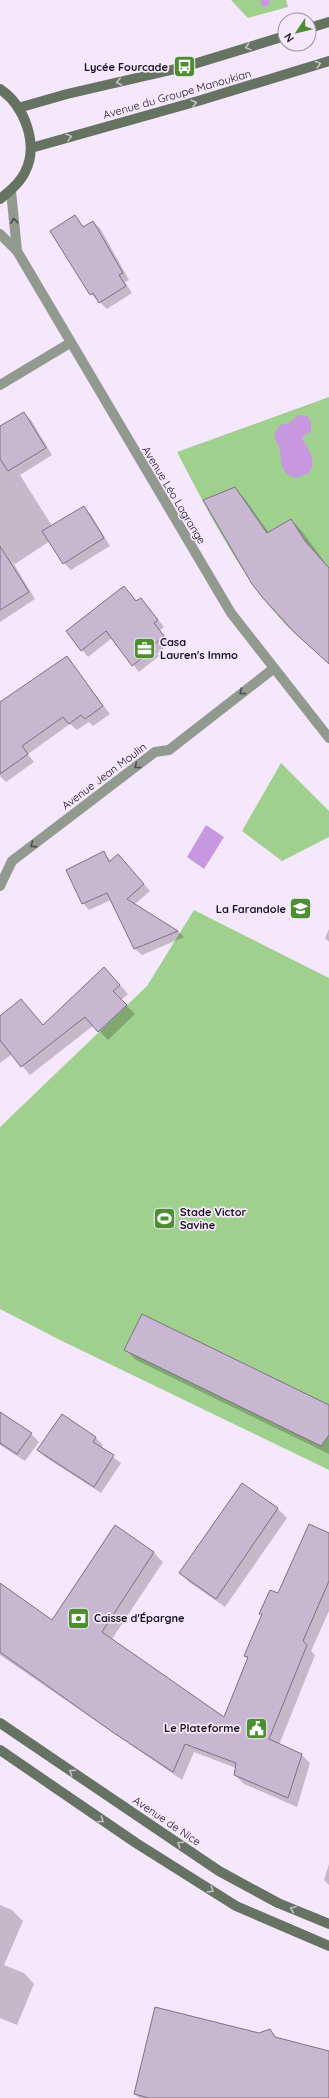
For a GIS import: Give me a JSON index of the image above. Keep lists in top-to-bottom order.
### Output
{
  "streets": {
    "main road": ["Avenue du Groupe Manoukian", "Avenue de Nice"],
    "street": ["Avenue Léo Lagrange", "Avenue Jean Moulin"]
  },
  "crossings": [
    ["Avenue Léo Lagrange", "Avenue Jean Moulin"]
  ],
  "one_way": ["Avenue Jean Moulin"],
  "places": {
    "bus stop": ["Lycée Fourcade"],
    "office": ["Casa Lauren's Immo"],
    "school or university": ["La Farandole"],
    "sports": ["Stade Victor Savine"],
    "bank": ["Caisse d'Épargne"],
    "public building": ["Le Plateforme"]
  },
  "north": "bottom left"
}
